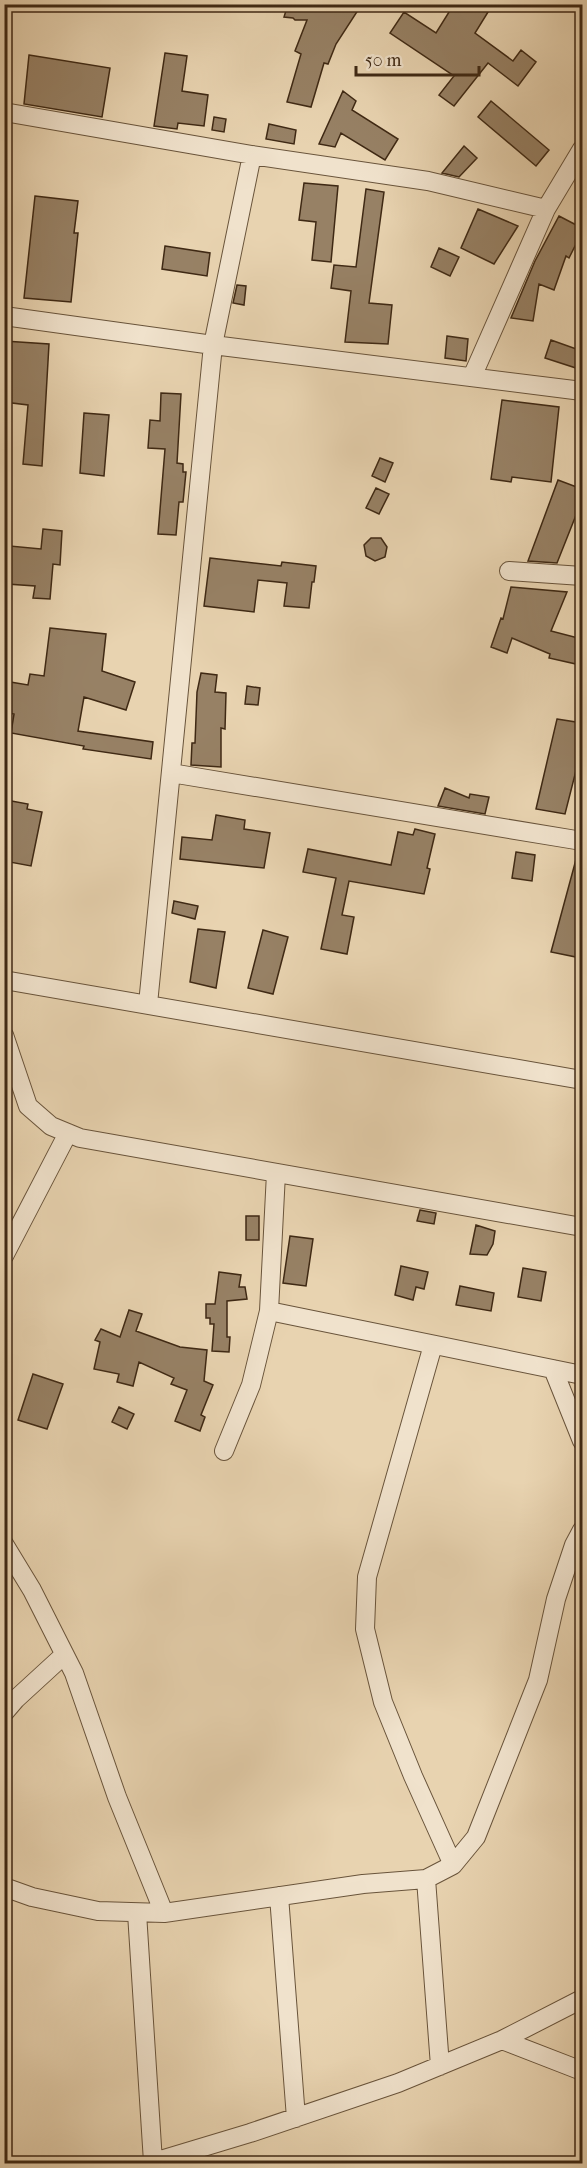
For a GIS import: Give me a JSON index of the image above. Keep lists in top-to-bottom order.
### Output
{
  "scale_bar": "50 m"
}
